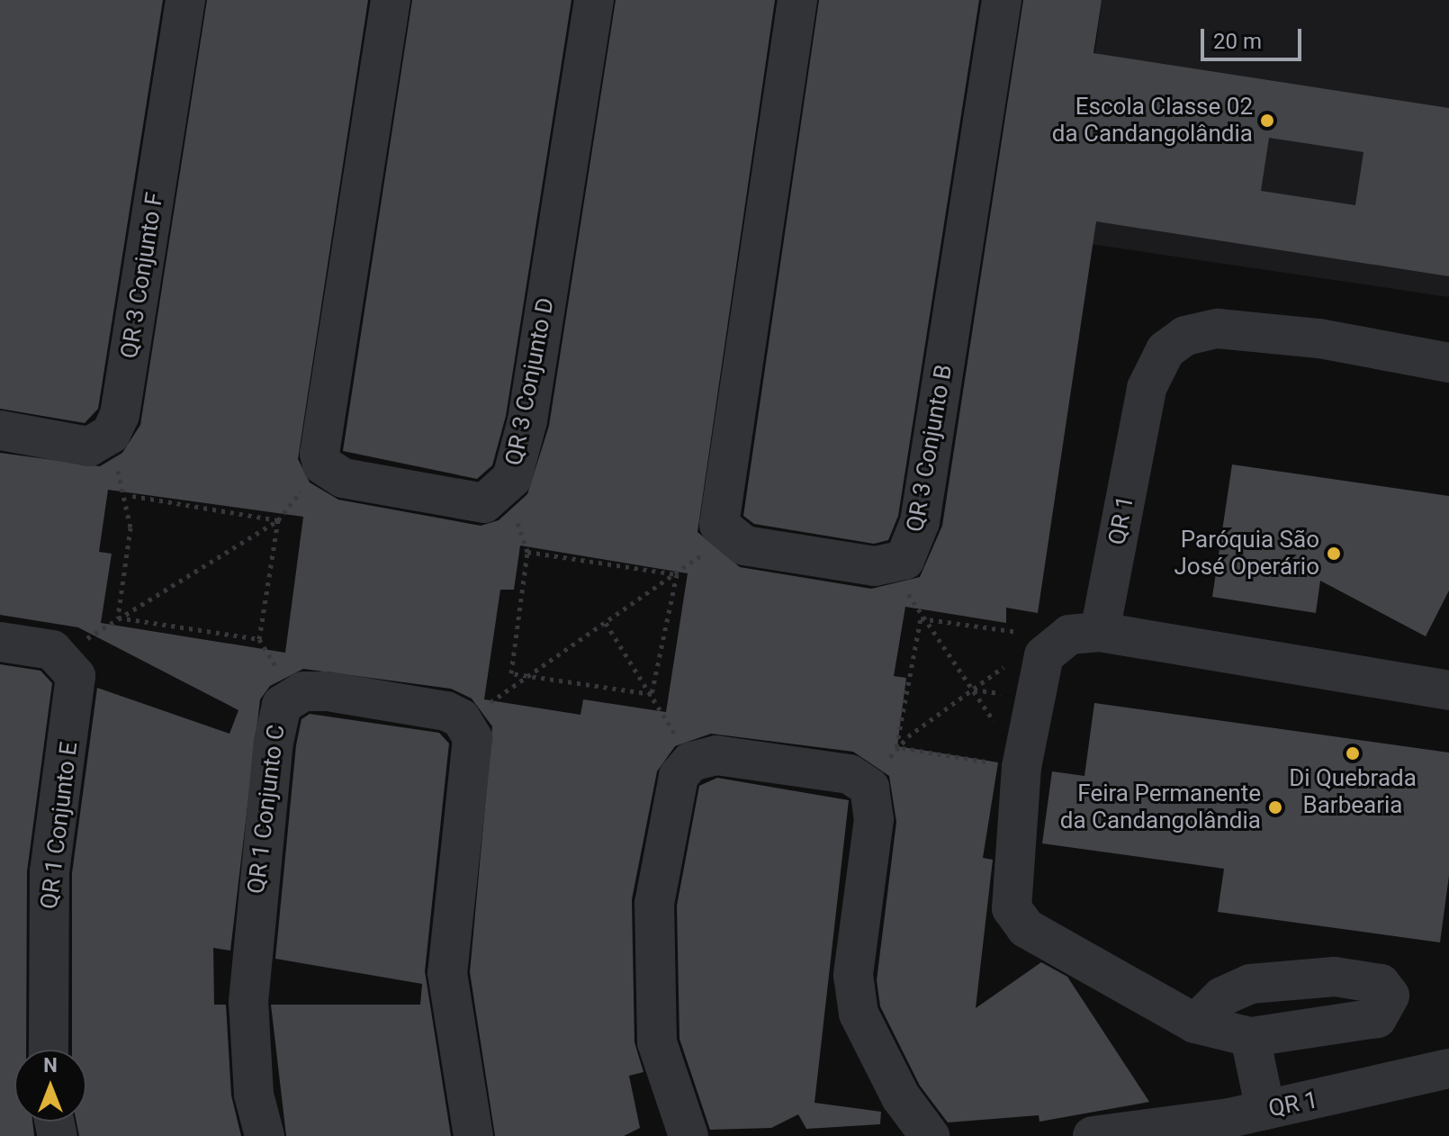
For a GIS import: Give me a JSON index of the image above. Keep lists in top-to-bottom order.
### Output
{
  "streets": {
    "street": [
      "QR 3 Conjunto F",
      "QR 3 Conjunto D",
      "QR 3 Conjunto B",
      "QR 1",
      "QR 1 Conjunto C",
      "QR 1 Conjunto E"
    ]
  },
  "places": [
    "Escola Classe 02 da Candangolândia",
    "Paróquia São José Operário",
    "Di Quebrada Barbearia",
    "Feira Permanente da Candangolândia"
  ],
  "scale_bar": "20 m",
  "north": "top"
}
